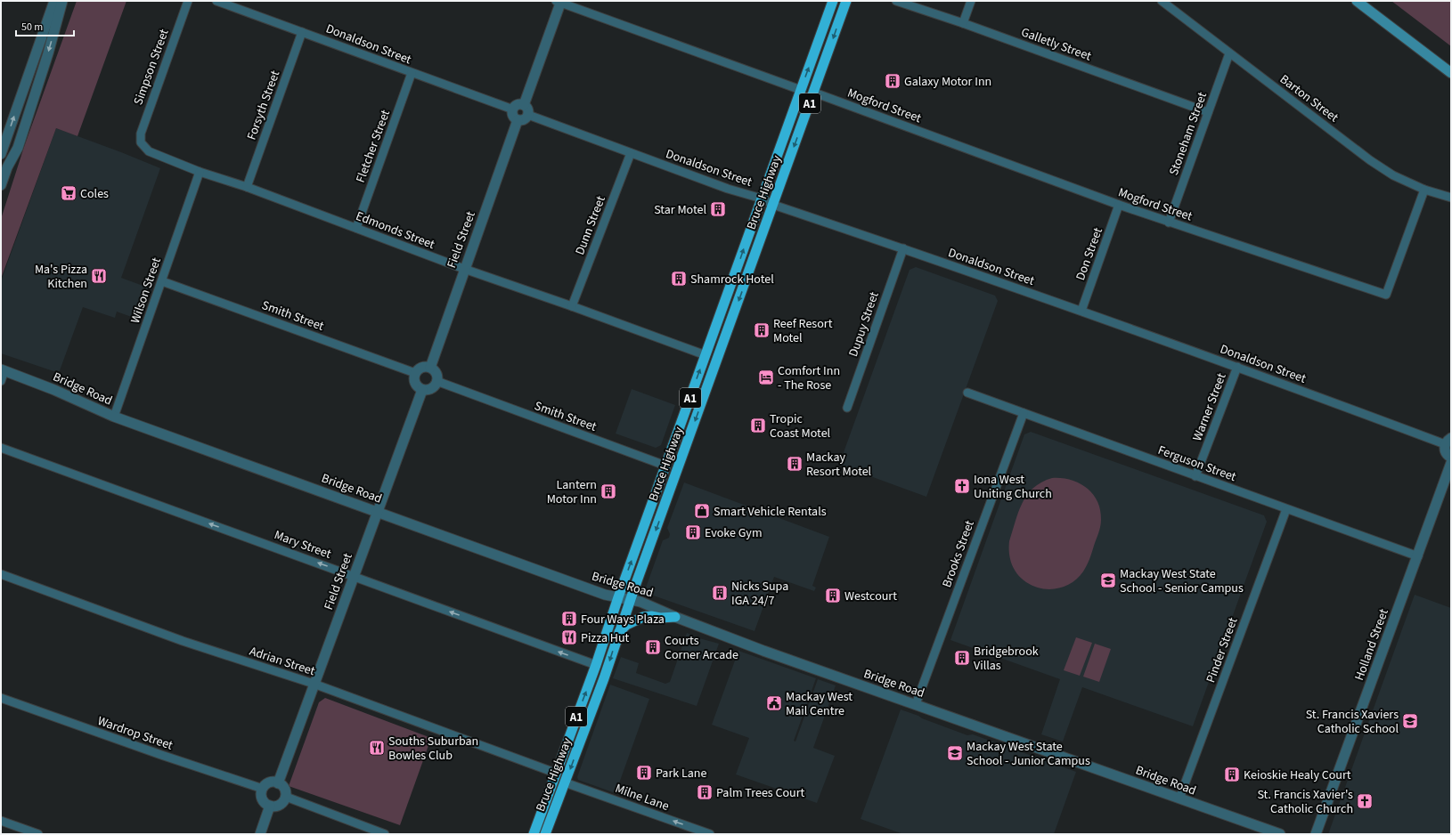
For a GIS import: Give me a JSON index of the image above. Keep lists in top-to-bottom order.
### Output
{
  "streets": {
    "highway": ["A1", "Bruce Highway"],
    "street": [
      "Donaldson Street",
      "Galletly Street",
      "Simpson Street",
      "Barton Street",
      "Forsyth Street",
      "Mogford Street",
      "Stoneham Street",
      "Fletcher Street",
      "Dunn Street",
      "Edmonds Street",
      "Field Street",
      "Don Street",
      "Wilson Street",
      "Smith Street",
      "Dupuy Street",
      "Bridge Road",
      "Warner Street",
      "Ferguson Street",
      "Mary Street",
      "Brooks Street",
      "Holland Street",
      "Pinder Street",
      "Adrian Street",
      "Wardrop Street",
      "Milne Lane"
    ]
  },
  "crossings": [
    ["Donaldson Street", "Forsyth Street"],
    ["Donaldson Street", "Fletcher Street"],
    ["Donaldson Street", "Bruce Highway"],
    ["Donaldson Street", "Dunn Street"],
    ["Donaldson Street", "Field Street"],
    ["Donaldson Street", "Don Street"],
    ["Donaldson Street", "Dupuy Street"],
    ["Donaldson Street", "Warner Street"],
    ["Galletly Street", "Stoneham Street"],
    ["Simpson Street", "Edmonds Street"],
    ["Barton Street", "Mogford Street"],
    ["Barton Street", "Stoneham Street"],
    ["Forsyth Street", "Edmonds Street"],
    ["Mogford Street", "Stoneham Street"],
    ["Mogford Street", "Bruce Highway"],
    ["Mogford Street", "Don Street"],
    ["Fletcher Street", "Edmonds Street"],
    ["Bruce Highway", "Edmonds Street"],
    ["Bruce Highway", "Smith Street"],
    ["Bruce Highway", "Bridge Road"],
    ["Bruce Highway", "Mary Street"],
    ["Bruce Highway", "Adrian Street"],
    ["Bruce Highway", "Milne Lane"],
    ["Dunn Street", "Edmonds Street"],
    ["Edmonds Street", "Field Street"],
    ["Edmonds Street", "Wilson Street"],
    ["Field Street", "Smith Street"],
    ["Field Street", "Bridge Road"],
    ["Field Street", "Mary Street"],
    ["Field Street", "Adrian Street"],
    ["Field Street", "Wardrop Street"],
    ["Wilson Street", "Smith Street"],
    ["Wilson Street", "Bridge Road"],
    ["Bridge Road", "Brooks Street"],
    ["Bridge Road", "Pinder Street"],
    ["Warner Street", "Ferguson Street"],
    ["Ferguson Street", "Brooks Street"],
    ["Ferguson Street", "Holland Street"],
    ["Ferguson Street", "Pinder Street"]
  ],
  "one_way": ["Mary Street", "Milne Lane"],
  "places": {
    "building": [
      "Galaxy Motor Inn",
      "Star Motel",
      "Shamrock Hotel",
      "Reef Resort Motel",
      "Tropic Coast Motel",
      "Mackay Resort Motel",
      "Lantern Motor Inn",
      "Evoke Gym",
      "Nicks Supa IGA 24/7",
      "Westcourt",
      "Four Ways Plaza",
      "Courts Corner Arcade",
      "Bridgebrook Villas",
      "Park Lane",
      "Keioskie Healy Court",
      "Palm Trees Court"
    ],
    "supermarket": ["Coles"],
    "restaurant": ["Ma's Pizza Kitchen", "Pizza Hut", "Souths Suburban Bowles Club"],
    "hotel": ["Comfort Inn - The Rose"],
    "church": ["Iona West Uniting Church", "St. Francis Xavier's Catholic Church"],
    "shop": ["Smart Vehicle Rentals"],
    "school or university": ["Mackay West State School - Senior Campus", "St. Francis Xaviers Catholic School", "Mackay West State School - Junior Campus"],
    "public building": ["Mackay West Mail Centre"]
  },
  "scale_bar": "50 m"
}
